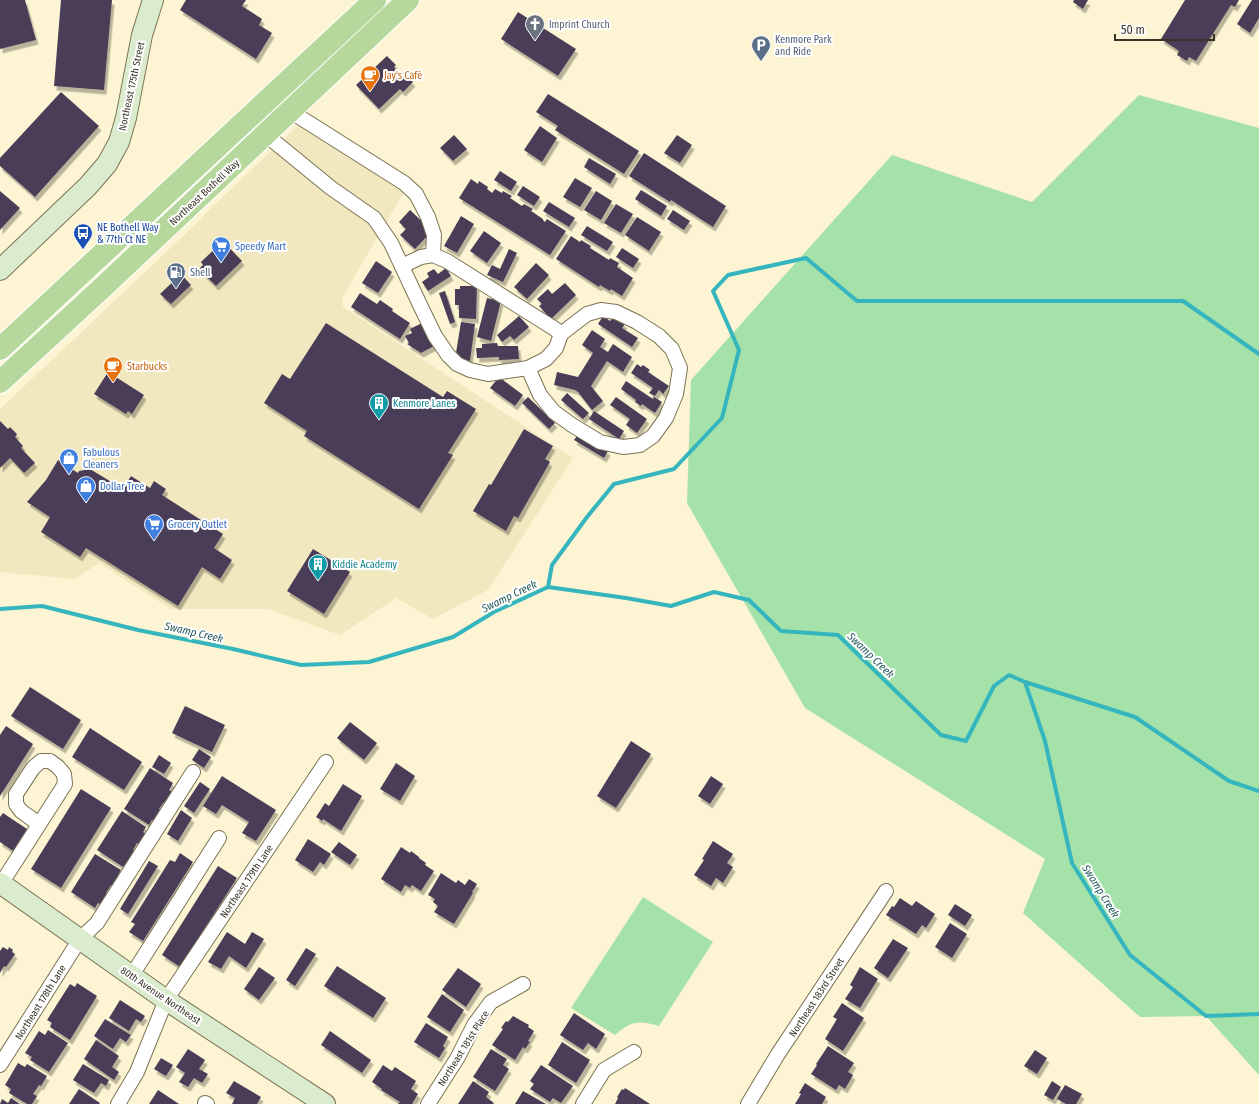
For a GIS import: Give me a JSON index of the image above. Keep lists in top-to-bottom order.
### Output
{
  "streets": {
    "main road": ["Northeast 175th Street", "Northeast Bothell Way", "80th Avenue Northeast"],
    "street": [
      "Northeast 179th Lane",
      "Northeast 183rd Street",
      "Northeast 178th Lane",
      "Northeast 181st Place"
    ]
  },
  "crossings": [
    ["Northeast 179th Lane", "80th Avenue Northeast"],
    ["80th Avenue Northeast", "Northeast 178th Lane"]
  ],
  "water": ["Swamp Creek"],
  "places": {
    "church": ["Imprint Church"],
    "parking": ["Kenmore Park and Ride"],
    "cafe": ["Jay's Café", "Starbucks"],
    "bus stop": ["NE Bothell Way & 77th Ct NE"],
    "supermarket": ["Speedy Mart", "Grocery Outlet"],
    "fuel station": ["Shell"],
    "building": ["Kenmore Lanes", "Kiddie Academy"],
    "shop": ["Fabulous Cleaners", "Dollar Tree"]
  },
  "scale_bar": "50 m"
}
